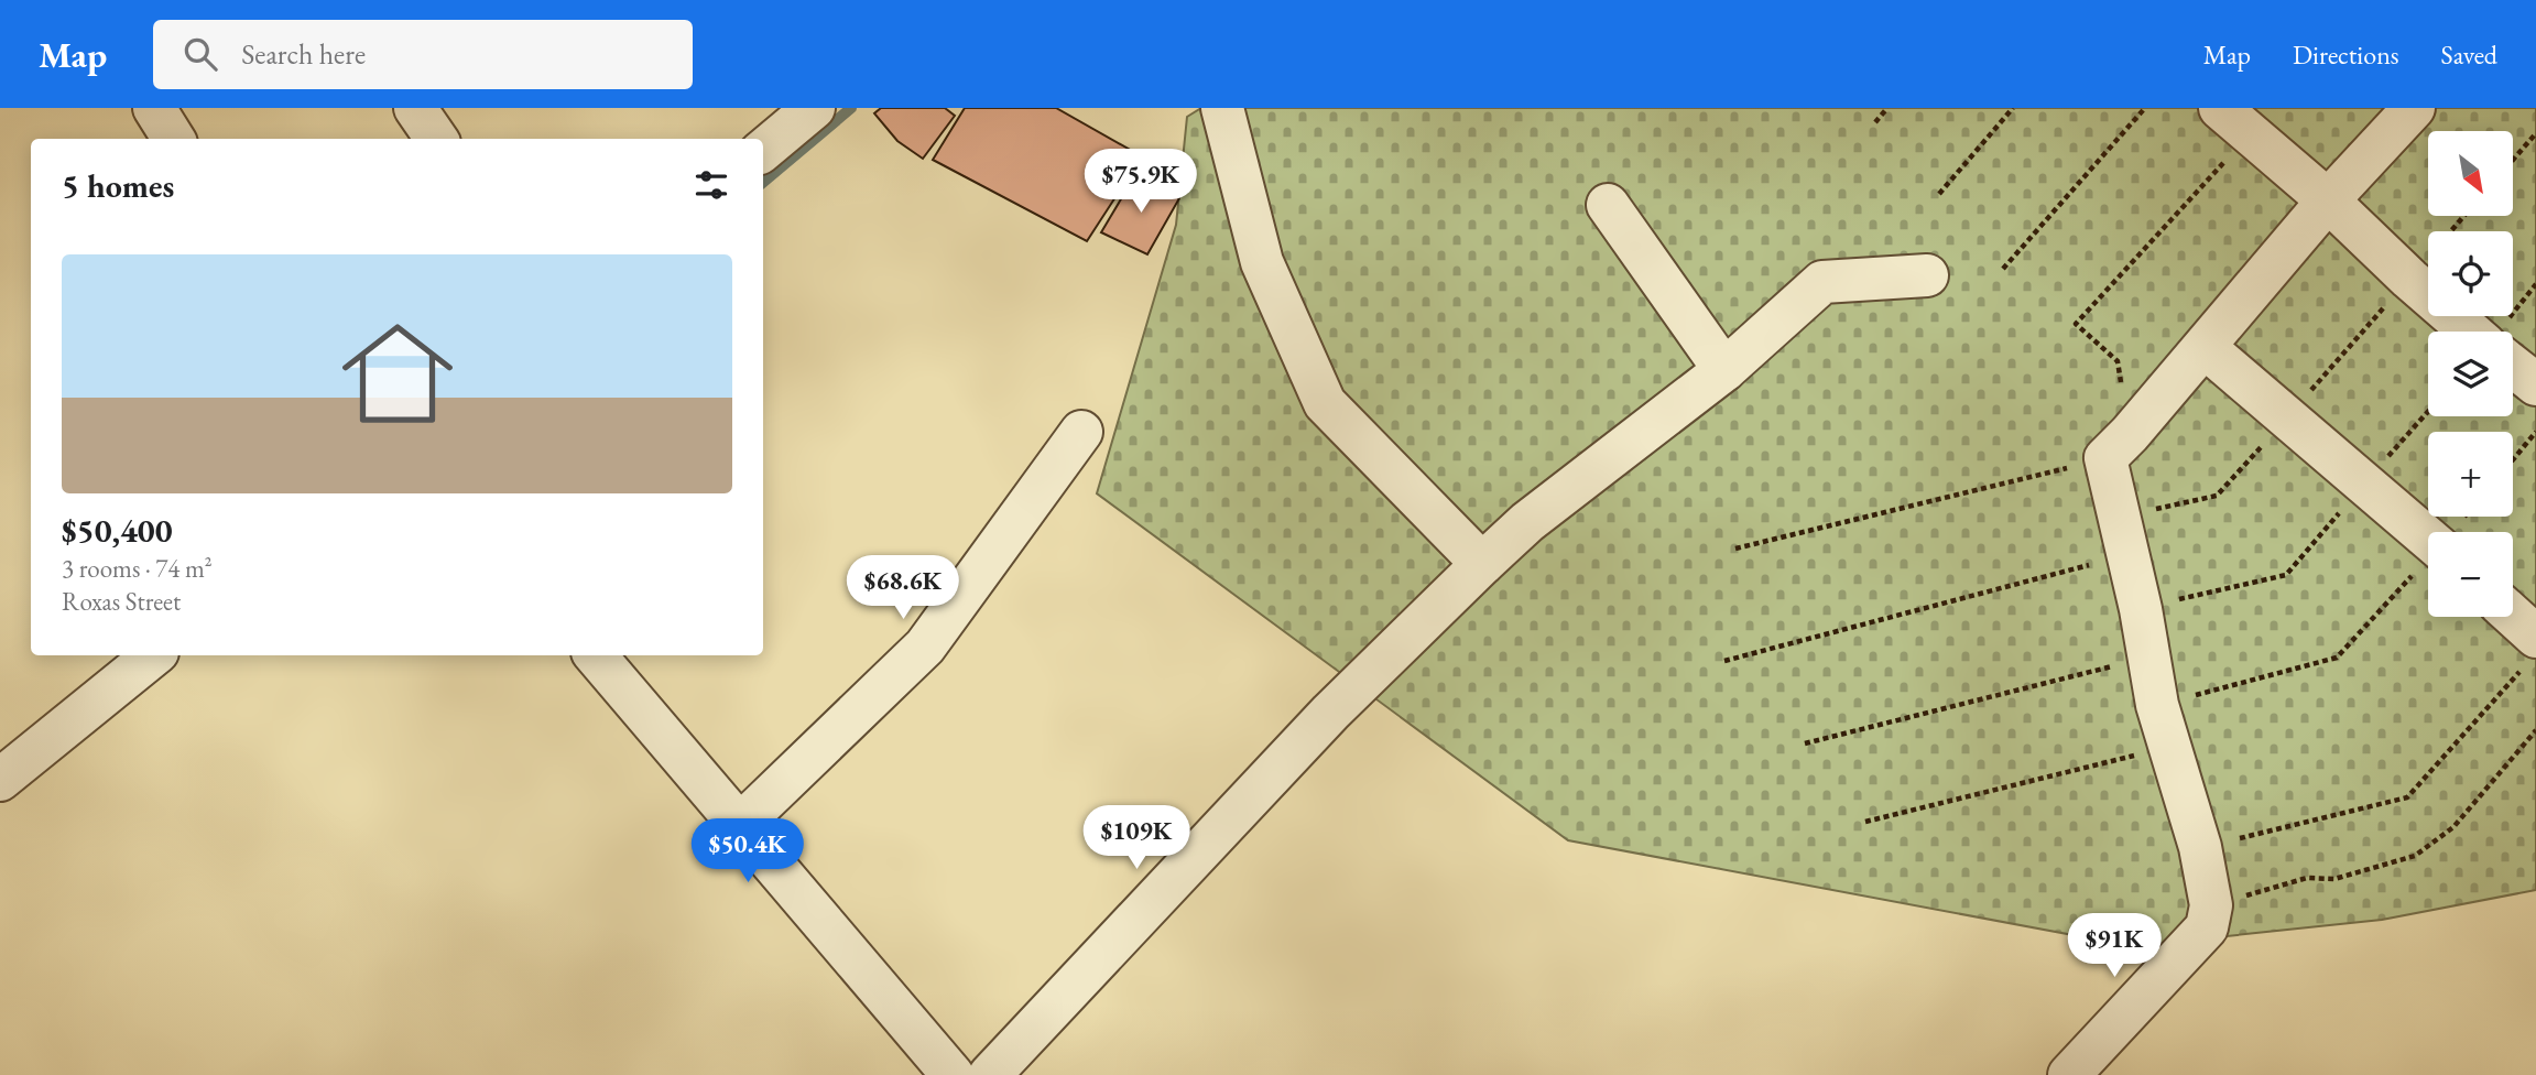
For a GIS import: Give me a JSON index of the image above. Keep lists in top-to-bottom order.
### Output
{
  "north": "bottom right",
  "page": {
    "header": "Map",
    "search": "Search here",
    "nav": ["Map", "Directions", "Saved"],
    "map_buttons": ["+", "−"],
    "heading": "5 homes",
    "price": [
      "$75.9K",
      "$68.6K",
      "$109K",
      "$50.4K",
      "$91K"
    ],
    "list": [
      {
        "name": "$50,400",
        "note": "3 rooms · 74 m² · Roxas Street"
      }
    ]
  }
}
